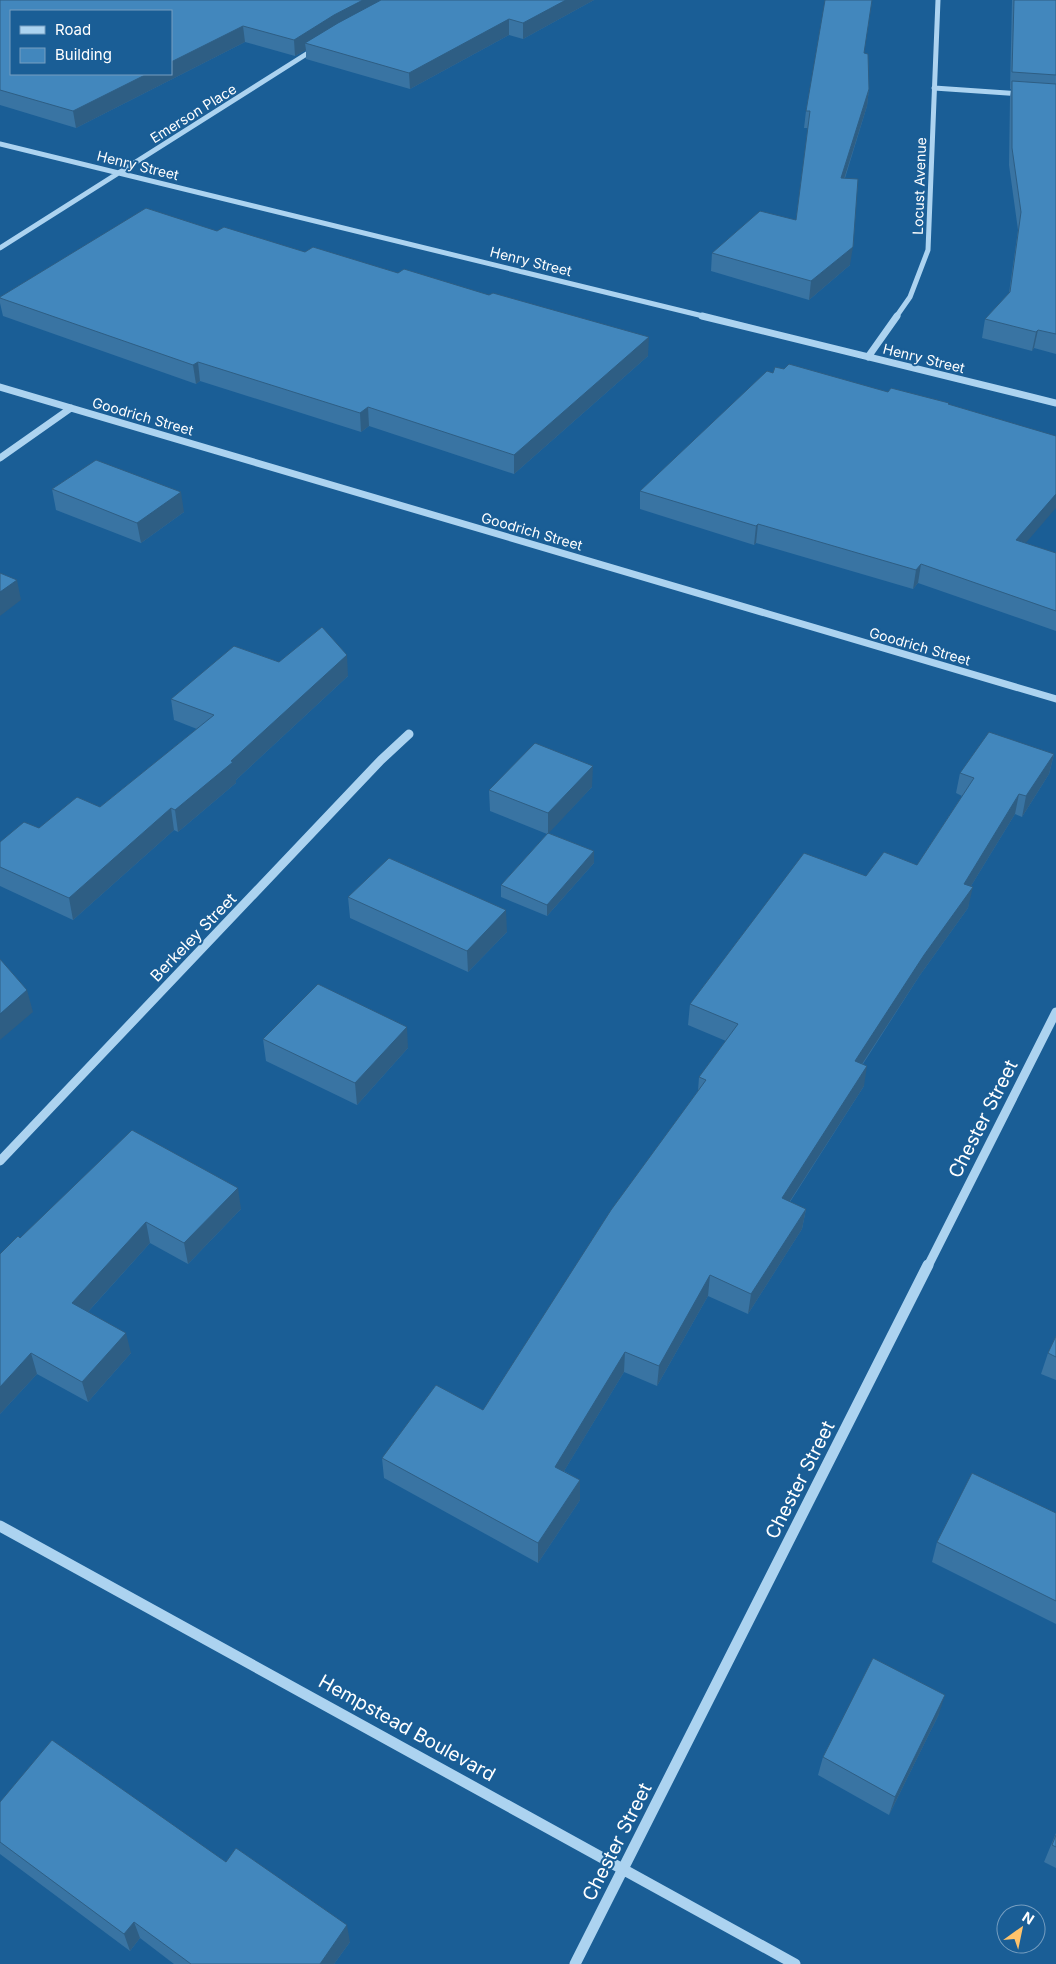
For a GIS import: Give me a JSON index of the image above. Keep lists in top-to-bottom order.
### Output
{
  "streets": {
    "street": [
      "Emerson Place",
      "Henry Street",
      "Locust Avenue",
      "Goodrich Street",
      "Berkeley Street",
      "Chester Street",
      "Hempstead Boulevard"
    ]
  },
  "crossings": [
    ["Emerson Place", "Henry Street"],
    ["Henry Street", "Locust Avenue"],
    ["Chester Street", "Hempstead Boulevard"]
  ],
  "legend": ["Road", "Building"],
  "north": "top right"
}
